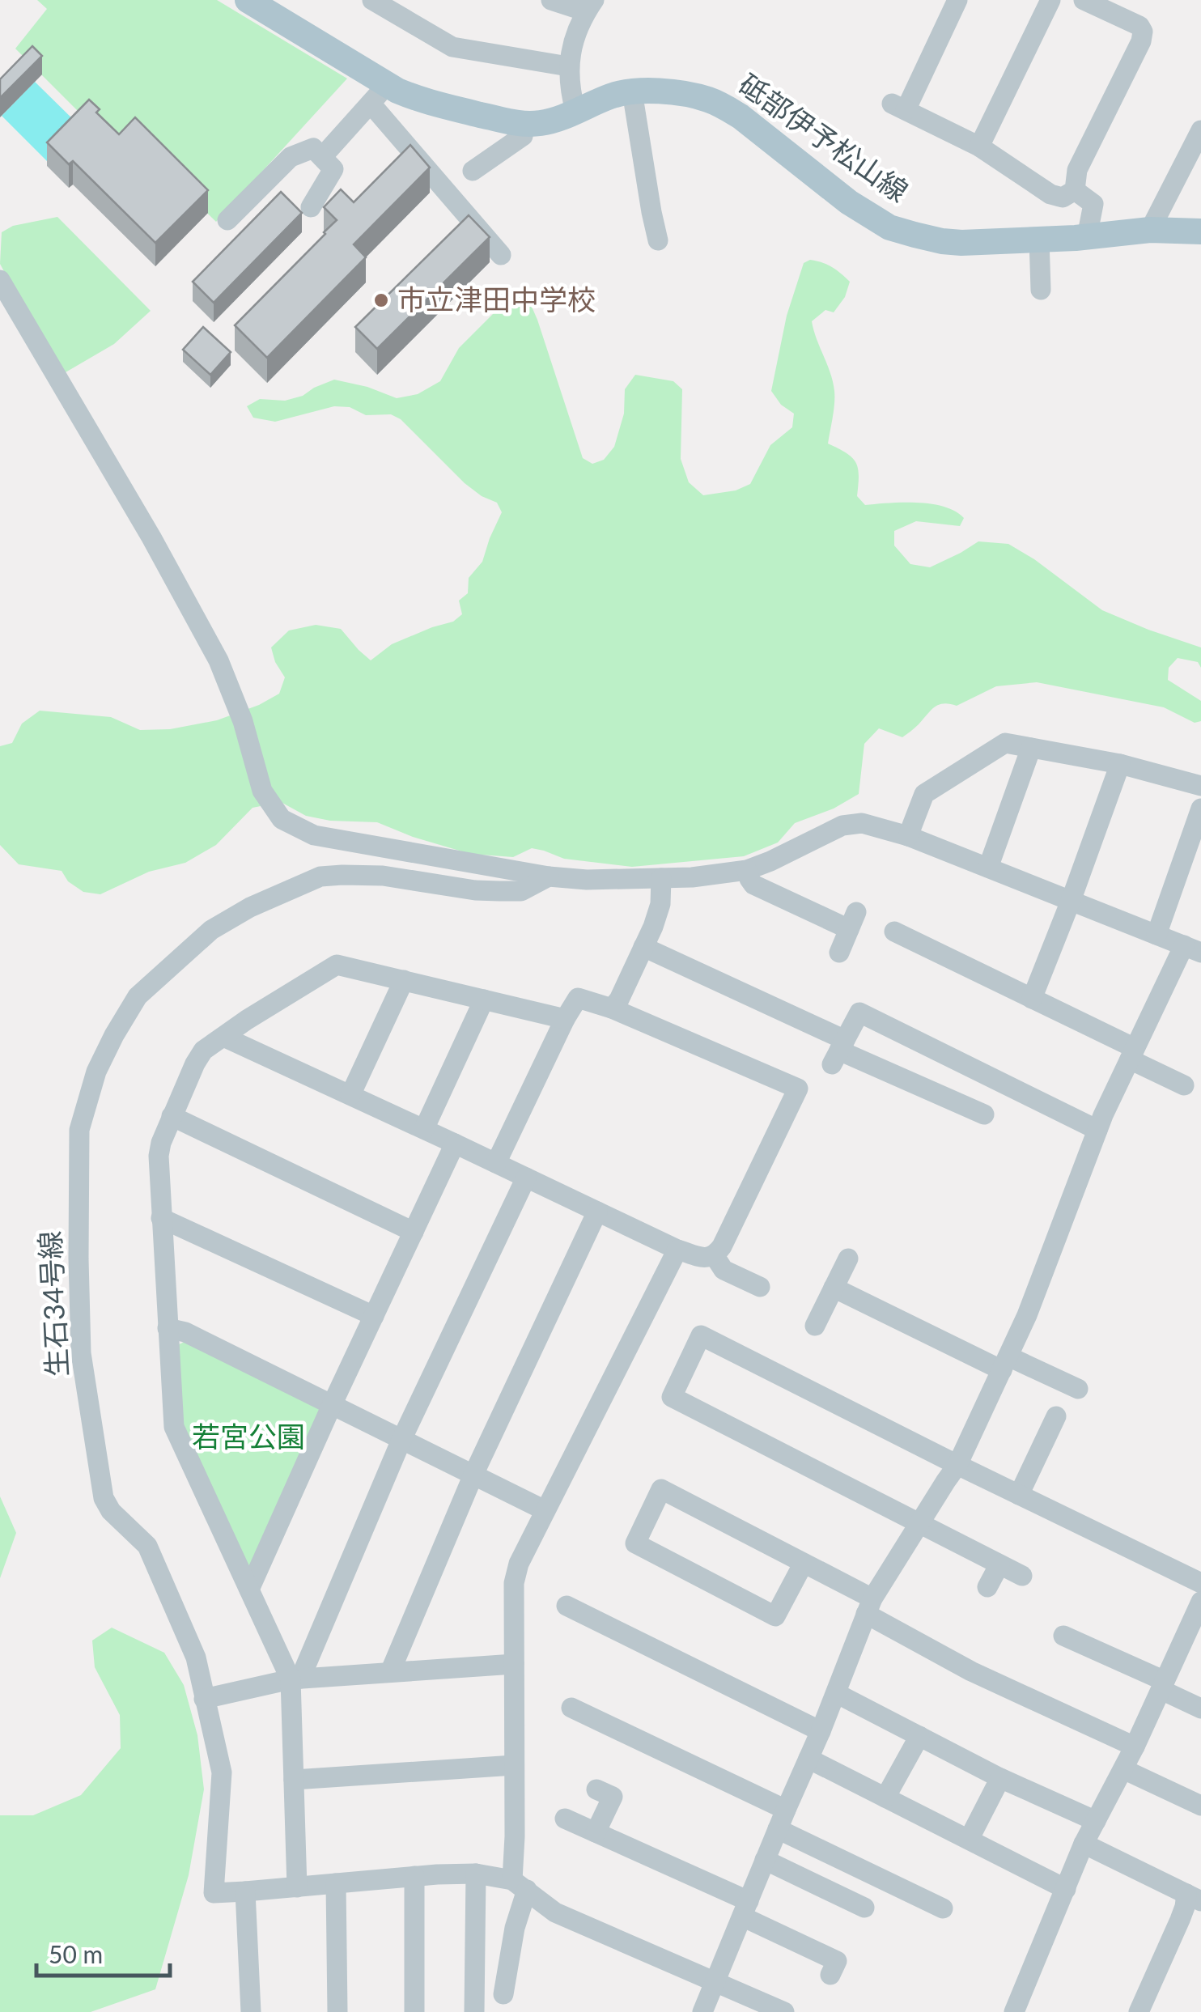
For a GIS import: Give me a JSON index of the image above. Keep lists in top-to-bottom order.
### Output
{
  "streets": {
    "main road": ["砥部伊予松山線"],
    "street": ["生石34号線"]
  },
  "parks": ["若宮公園"],
  "places": ["市立津田中学校"],
  "scale_bar": "50 m"
}
